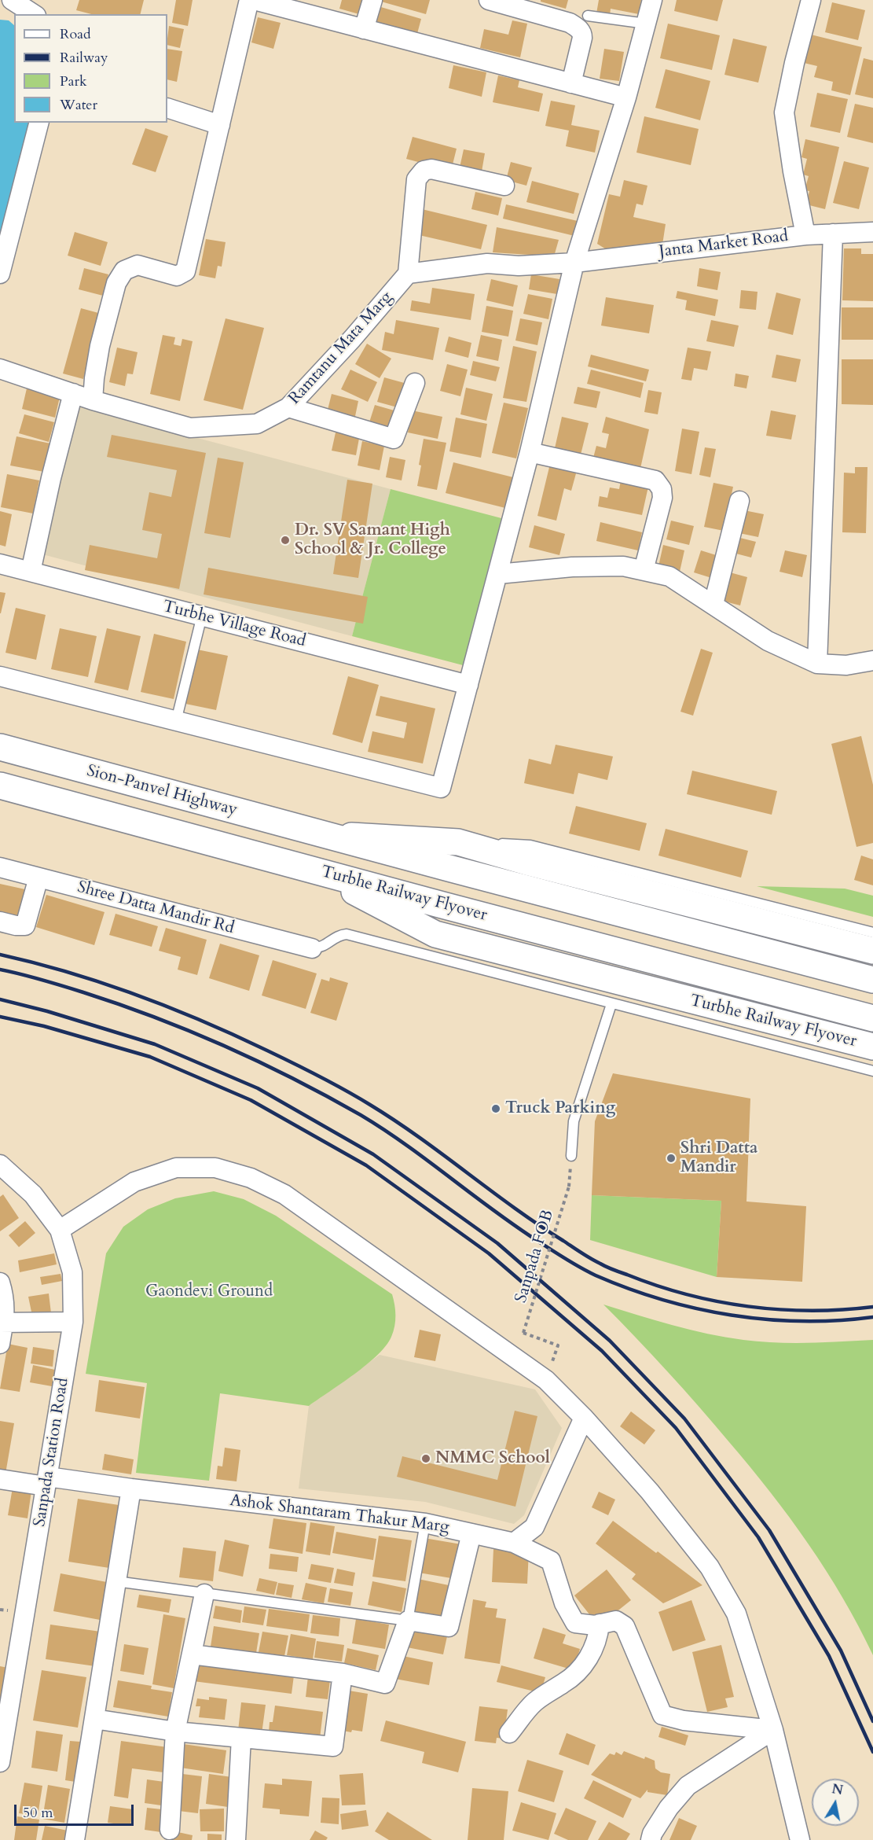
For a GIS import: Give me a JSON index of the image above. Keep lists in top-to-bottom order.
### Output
{
  "streets": {
    "main road": ["Sion-Panvel Highway", "Turbhe Railway Flyover"],
    "street": [
      "Janta Market Road",
      "Ramtanu Mata Marg",
      "Turbhe Village Road",
      "Shree Datta Mandir Rd",
      "Sanpada Station Road",
      "Ashok Shantaram Thakur Marg"
    ],
    "path": ["Sanpada FOB"]
  },
  "crossings": [
    ["Sanpada Station Road", "Ashok Shantaram Thakur Marg"]
  ],
  "parks": ["Gaondevi Ground"],
  "places": [
    "Dr. SV Samant High School & Jr. College",
    "Truck Parking",
    "Shri Datta Mandir",
    "NMMC School"
  ],
  "legend": [
    "Road",
    "Railway",
    "Park",
    "Water"
  ],
  "scale_bar": "50 m",
  "north": "top"
}
